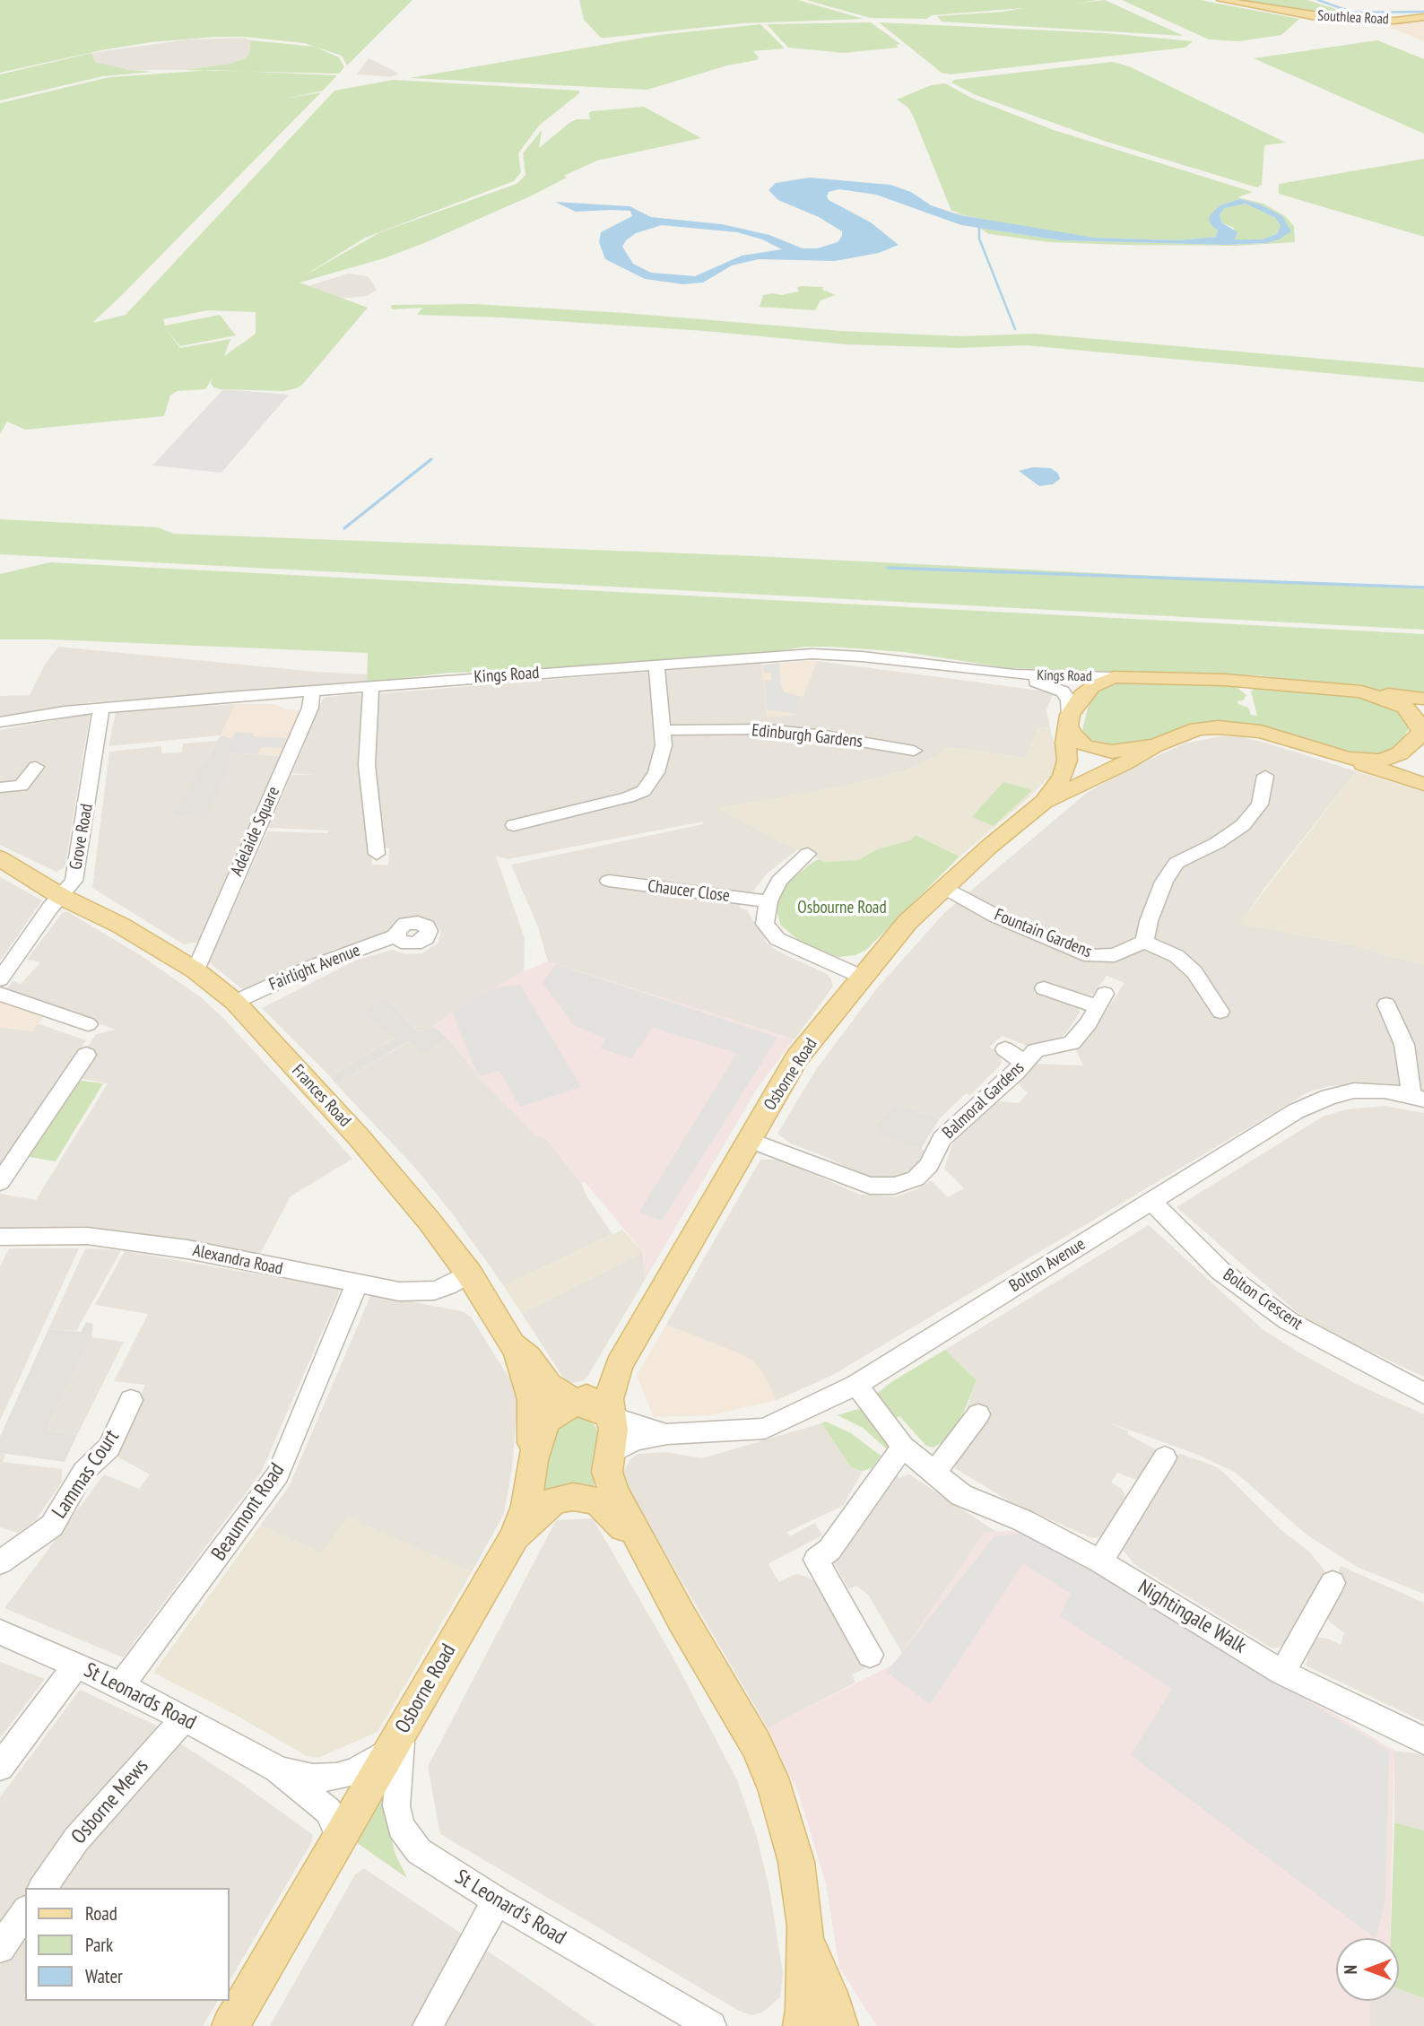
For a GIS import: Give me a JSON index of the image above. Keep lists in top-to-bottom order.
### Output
{
  "streets": {
    "main road": ["Southlea Road", "Osborne Road", "Frances Road"],
    "street": [
      "Kings Road",
      "Edinburgh Gardens",
      "Adelaide Square",
      "Grove Road",
      "Chaucer Close",
      "Fountain Gardens",
      "Fairlight Avenue",
      "Balmoral Gardens",
      "Alexandra Road",
      "Bolton Avenue",
      "Bolton Crescent",
      "Lammas Court",
      "Beaumont Road",
      "Nightingale Walk",
      "St Leonards Road",
      "Osborne Mews",
      "St Leonard's Road"
    ]
  },
  "crossings": [
    ["Kings Road", "Adelaide Square"],
    ["Kings Road", "Grove Road"],
    ["Kings Road", "Osborne Road"],
    ["Adelaide Square", "Frances Road"],
    ["Grove Road", "Frances Road"],
    ["Fountain Gardens", "Osborne Road"],
    ["Fairlight Avenue", "Frances Road"],
    ["Osborne Road", "Frances Road"],
    ["Osborne Road", "Balmoral Gardens"],
    ["Osborne Road", "Bolton Avenue"],
    ["Osborne Road", "St Leonards Road"],
    ["Osborne Road", "St Leonard's Road"],
    ["Frances Road", "Alexandra Road"],
    ["Alexandra Road", "Beaumont Road"],
    ["Bolton Avenue", "Bolton Crescent"],
    ["Bolton Avenue", "Nightingale Walk"],
    ["Beaumont Road", "St Leonards Road"],
    ["St Leonards Road", "Osborne Mews"],
    ["St Leonards Road", "St Leonard's Road"]
  ],
  "parks": ["Osbourne Road"],
  "legend": ["Road", "Park", "Water"],
  "north": "left"
}
